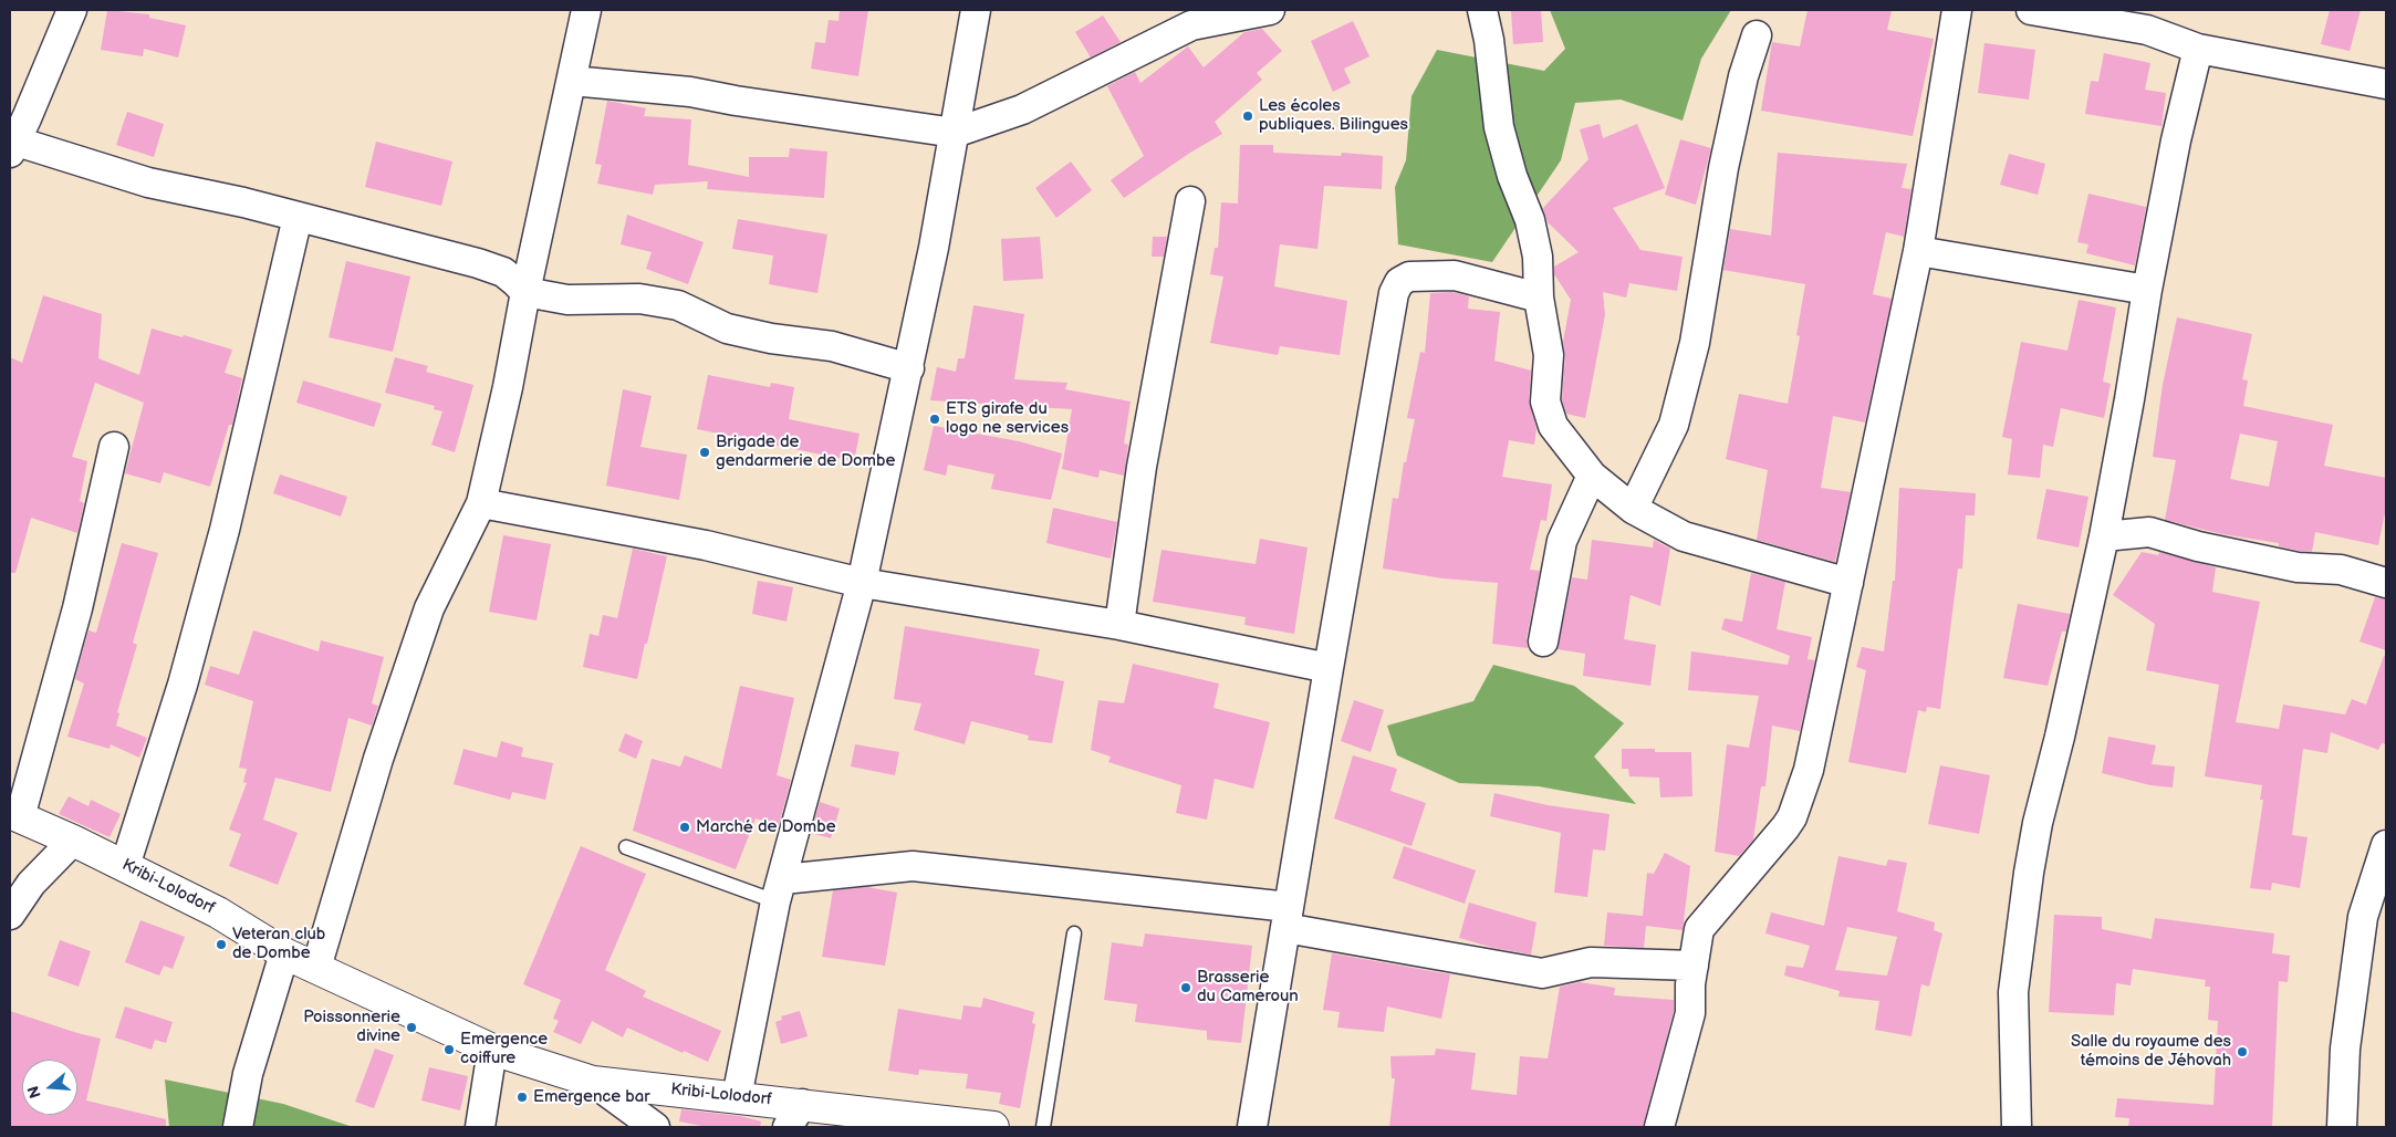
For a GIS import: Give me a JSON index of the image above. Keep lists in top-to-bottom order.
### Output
{
  "streets": {
    "main road": ["Kribi-Lolodorf"]
  },
  "places": [
    "Les écoles publiques. Bilingues",
    "ETS girafe du logo ne services",
    "Brigade de gendarmerie de Dombe",
    "Marché de Dombe",
    "Veteran club de Dombe",
    "Brasserie du Cameroun",
    "Poissonnerie divine",
    "Emergence coiffure",
    "Salle du royaume des témoins de Jéhovah",
    "Emergence bar"
  ],
  "north": "left"
}
